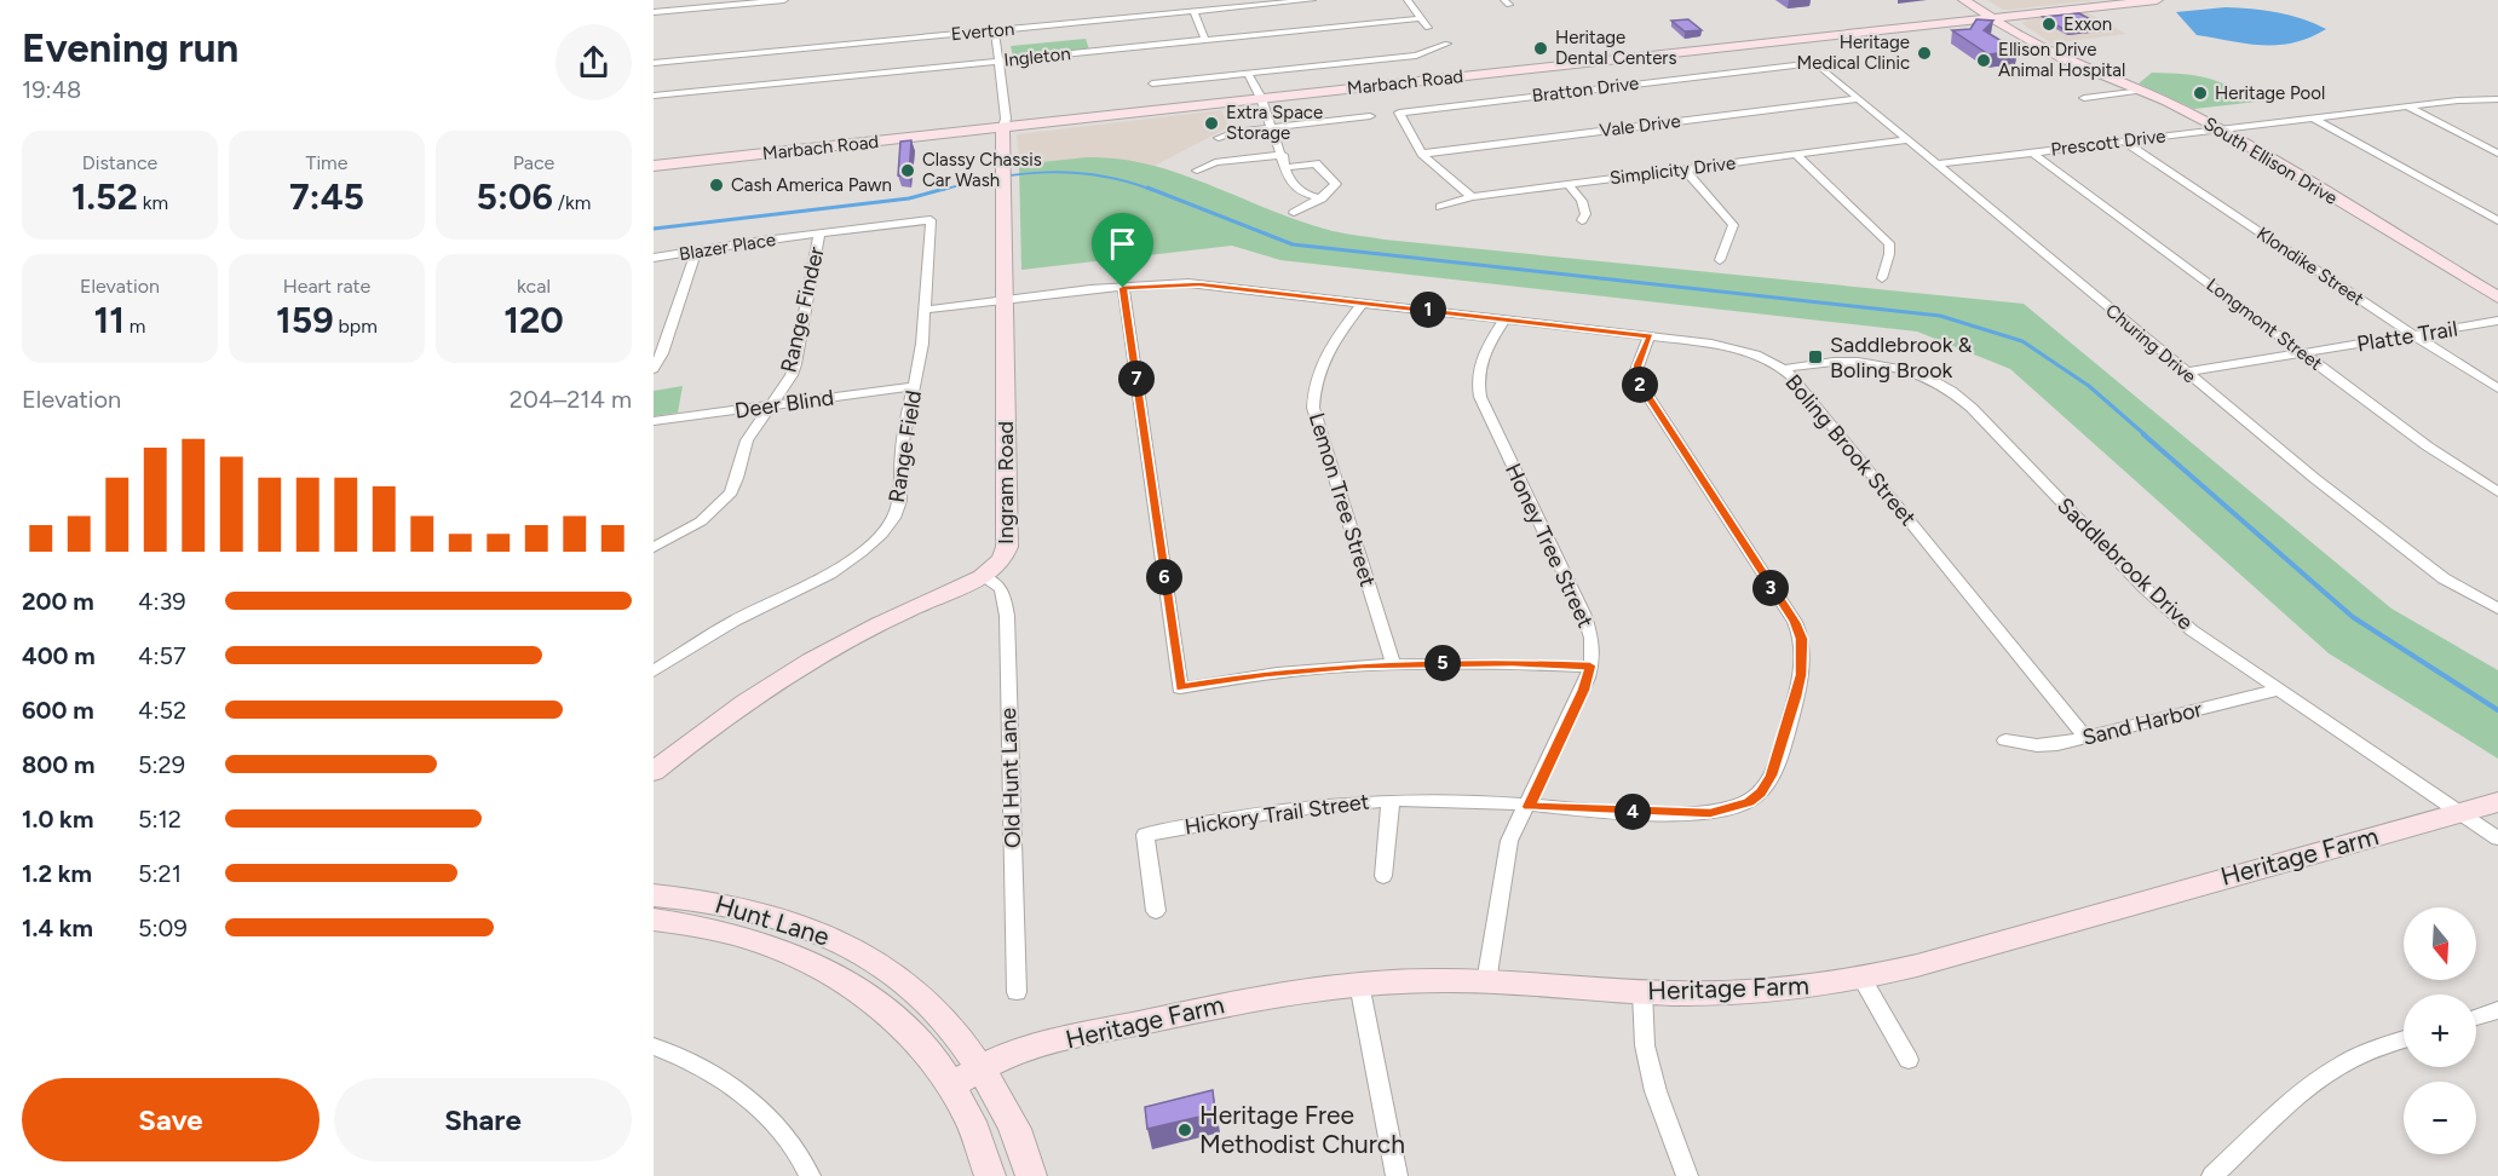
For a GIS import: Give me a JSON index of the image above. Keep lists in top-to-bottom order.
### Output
{
  "streets": {
    "street": [
      "Everton",
      "Ingleton",
      "Marbach Road",
      "Bratton Drive",
      "Vale Drive",
      "Prescott Drive",
      "South Ellison Drive",
      "Simplicity Drive",
      "Blazer Place",
      "Klondike Street",
      "Range Finder",
      "Longmont Street",
      "Platte Trail",
      "Churing Drive",
      "Deer Blind",
      "Range Field",
      "Boling Brook Street",
      "Ingram Road",
      "Lemon Tree Street",
      "Honey Tree Street",
      "Saddlebrook Drive",
      "Sand Harbor",
      "Old Hunt Lane",
      "Hickory Trail Street",
      "Heritage Farm",
      "Hunt Lane"
    ]
  },
  "crossings": [
    ["Marbach Road", "South Ellison Drive"],
    ["Marbach Road", "Ingram Road"],
    ["Bratton Drive", "Vale Drive"],
    ["Bratton Drive", "Churing Drive"],
    ["Vale Drive", "Churing Drive"],
    ["Prescott Drive", "South Ellison Drive"],
    ["Prescott Drive", "Klondike Street"],
    ["Prescott Drive", "Longmont Street"],
    ["Prescott Drive", "Churing Drive"],
    ["Simplicity Drive", "Churing Drive"],
    ["Blazer Place", "Range Finder"],
    ["Blazer Place", "Range Field"],
    ["Klondike Street", "Platte Trail"],
    ["Range Finder", "Deer Blind"],
    ["Longmont Street", "Platte Trail"],
    ["Platte Trail", "Churing Drive"],
    ["Deer Blind", "Range Field"],
    ["Range Field", "Boling Brook Street"],
    ["Boling Brook Street", "Ingram Road"],
    ["Boling Brook Street", "Lemon Tree Street"],
    ["Boling Brook Street", "Honey Tree Street"],
    ["Boling Brook Street", "Saddlebrook Drive"],
    ["Boling Brook Street", "Sand Harbor"],
    ["Boling Brook Street", "Hickory Trail Street"],
    ["Ingram Road", "Old Hunt Lane"],
    ["Honey Tree Street", "Hickory Trail Street"],
    ["Honey Tree Street", "Heritage Farm"],
    ["Saddlebrook Drive", "Sand Harbor"],
    ["Saddlebrook Drive", "Heritage Farm"],
    ["Heritage Farm", "Hunt Lane"]
  ],
  "places": {
    "other": [
      "Exxon",
      "Heritage Dental Centers",
      "Heritage Medical Clinic",
      "Ellison Drive Animal Hospital",
      "Heritage Pool",
      "Extra Space Storage",
      "Classy Chassis Car Wash",
      "Cash America Pawn",
      "Heritage Free Methodist Church"
    ],
    "transit": ["Saddlebrook & Boling Brook"]
  },
  "north": "bottom",
  "page": {
    "heading": ["Evening run", "19:48"],
    "stats": [
      ["Distance", "1.52 km"],
      ["Time", "7:45"],
      ["Pace", "5:06 /km"],
      ["Elevation", "11 m"],
      ["Heart rate", "159 bpm"],
      ["kcal", "120"]
    ],
    "pins": [
      "1",
      "7",
      "2",
      "6",
      "3",
      "5",
      "4"
    ],
    "chart": ["Elevation", "204–214 m"],
    "list": [
      {
        "name": "200 m",
        "note": "4:39"
      },
      {
        "name": "400 m",
        "note": "4:57"
      },
      {
        "name": "600 m",
        "note": "4:52"
      },
      {
        "name": "800 m",
        "note": "5:29"
      },
      {
        "name": "1.0 km",
        "note": "5:12"
      },
      {
        "name": "1.2 km",
        "note": "5:21"
      },
      {
        "name": "1.4 km",
        "note": "5:09"
      }
    ],
    "map_buttons": ["+", "−"],
    "buttons": ["Save", "Share"]
  }
}
